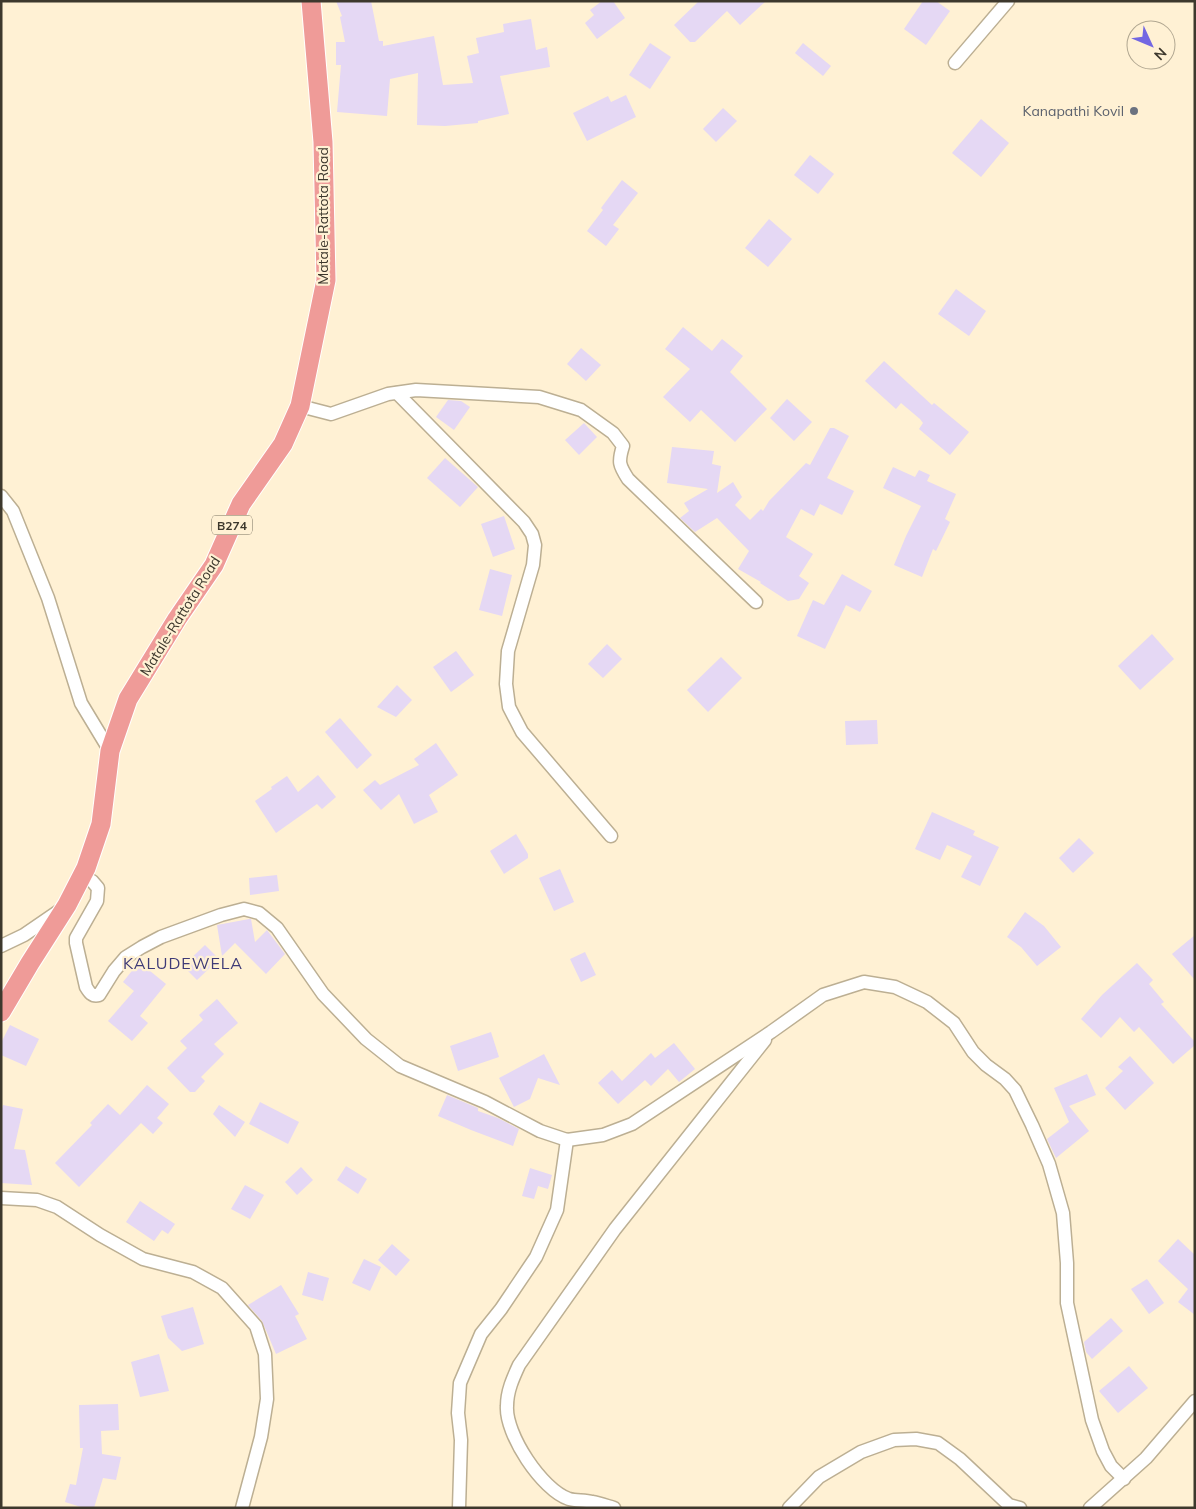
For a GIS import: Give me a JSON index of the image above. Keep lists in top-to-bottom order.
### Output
{
  "streets": {
    "main road": ["Matale-Rattota Road", "B274"]
  },
  "districts": ["KALUDEWELA"],
  "places": ["Kanapathi Kovil"],
  "north": "bottom right"
}
